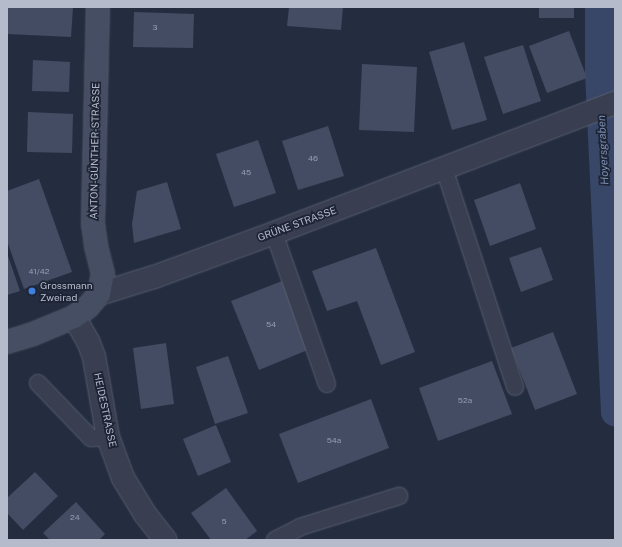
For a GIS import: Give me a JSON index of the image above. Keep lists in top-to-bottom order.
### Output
{
  "streets": {
    "main road": ["ANTON-GÜNTHER-STRASSE"],
    "street": ["GRÜNE STRASSE", "HEIDESTRASSE"]
  },
  "crossings": [
    ["ANTON-GÜNTHER-STRASSE", "GRÜNE STRASSE"]
  ],
  "water": ["Hoyersgraben"],
  "places": ["Grossmann Zweirad"],
  "house_numbers": [
    "3",
    "46",
    "45",
    "41/42",
    "54",
    "52a",
    "54a",
    "24",
    "5"
  ]
}
